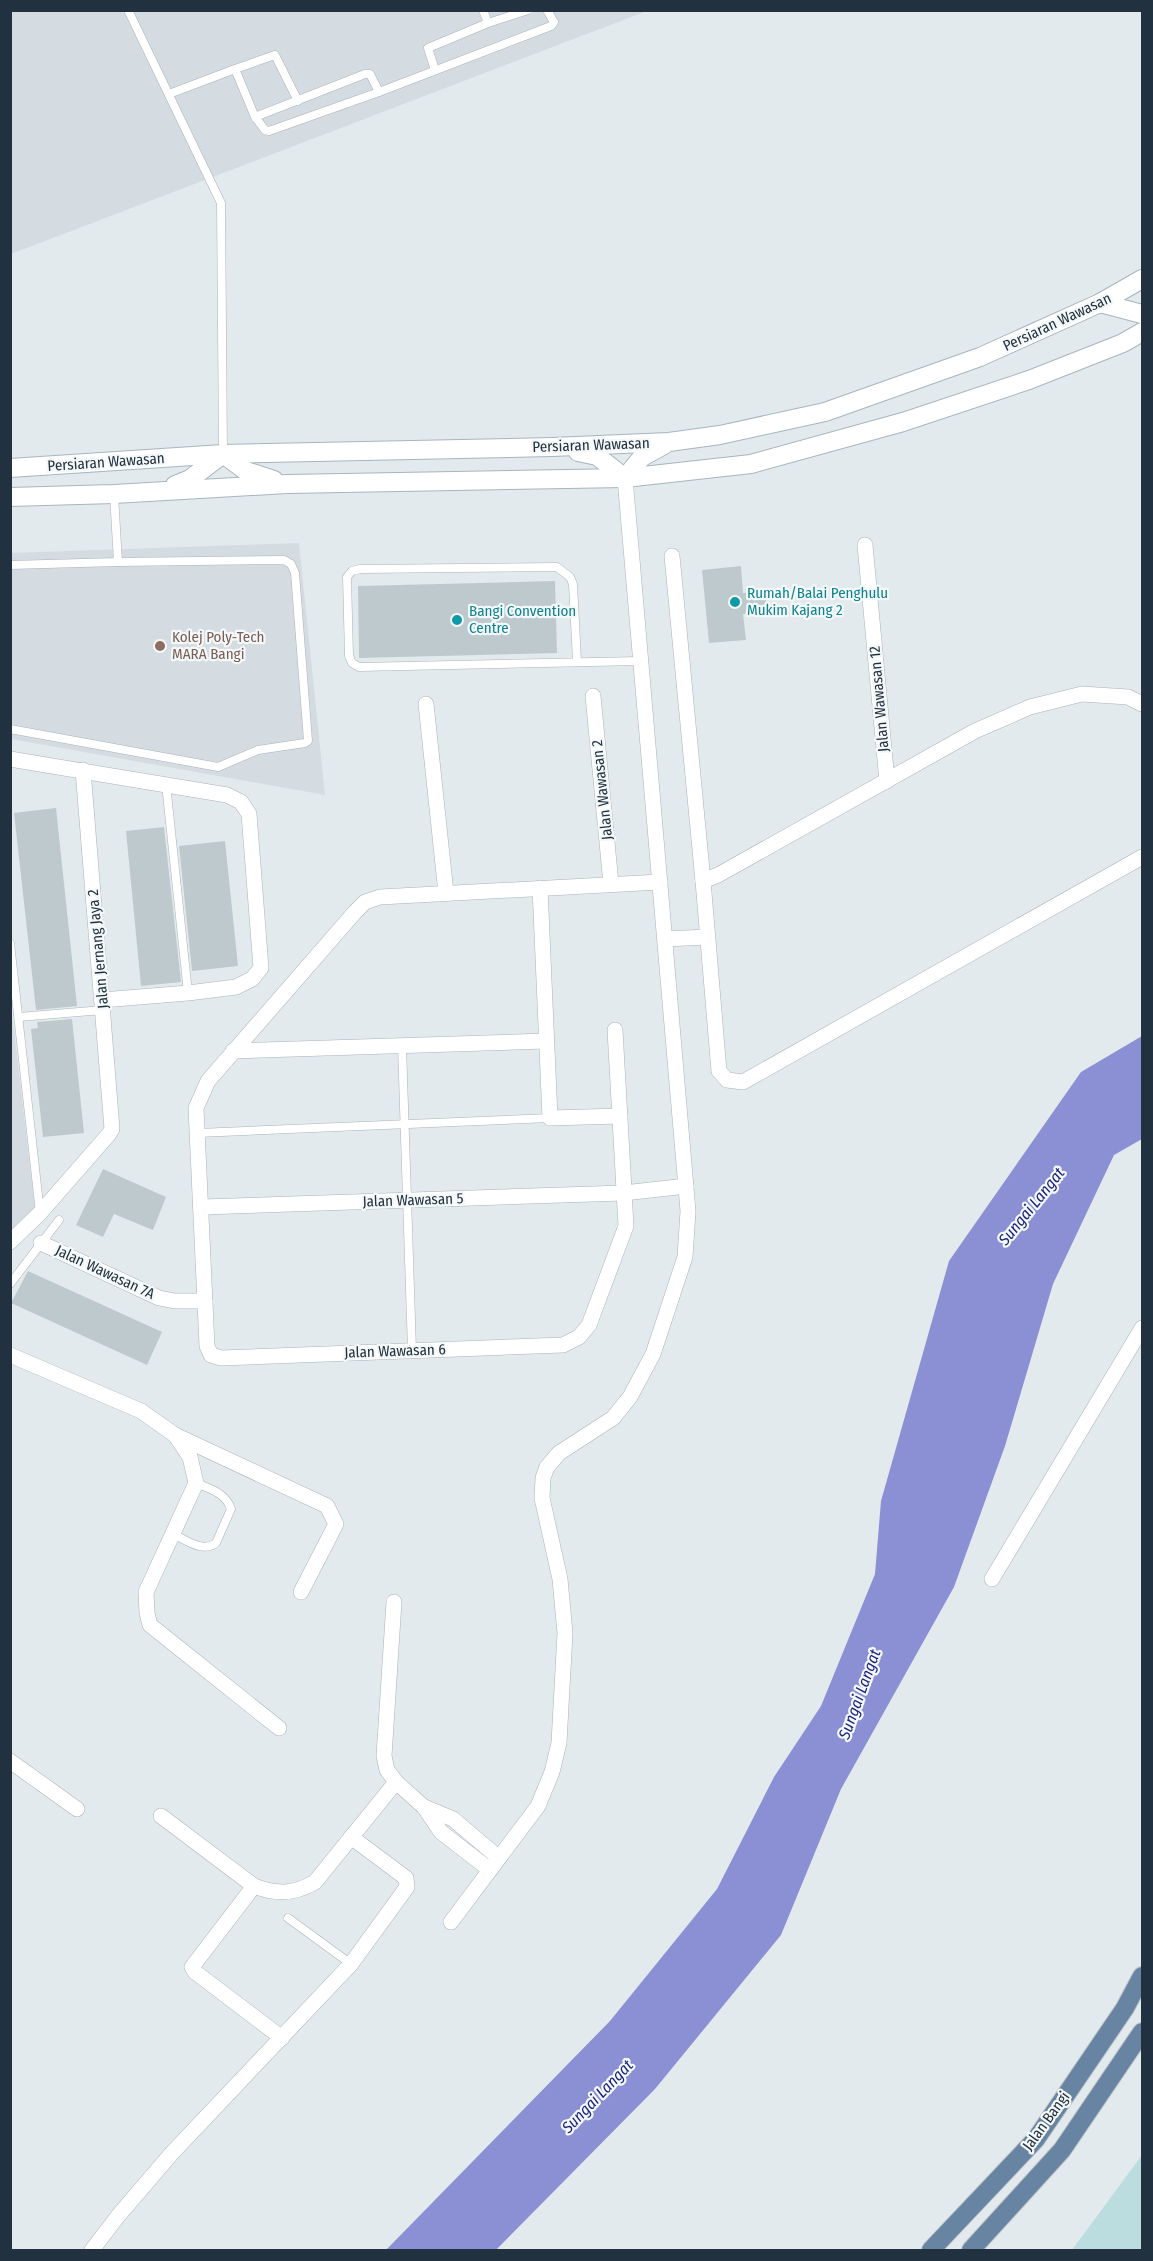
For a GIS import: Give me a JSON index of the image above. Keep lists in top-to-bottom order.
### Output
{
  "streets": {
    "main road": ["Persiaran Wawasan", "Jalan Bangi"],
    "street": [
      "Jalan Wawasan 12",
      "Jalan Wawasan 2",
      "Jalan Jernang Jaya 2",
      "Jalan Wawasan 5",
      "Jalan Wawasan 7A",
      "Jalan Wawasan 6"
    ]
  },
  "crossings": [
    ["Jalan Wawasan 5", "Jalan Wawasan 6"],
    ["Jalan Wawasan 7A", "Jalan Wawasan 6"]
  ],
  "water": ["Sungai Langat"],
  "places": ["Rumah/Balai Penghulu Mukim Kajang 2", "Bangi Convention Centre", "Kolej Poly-Tech MARA Bangi"]
}
